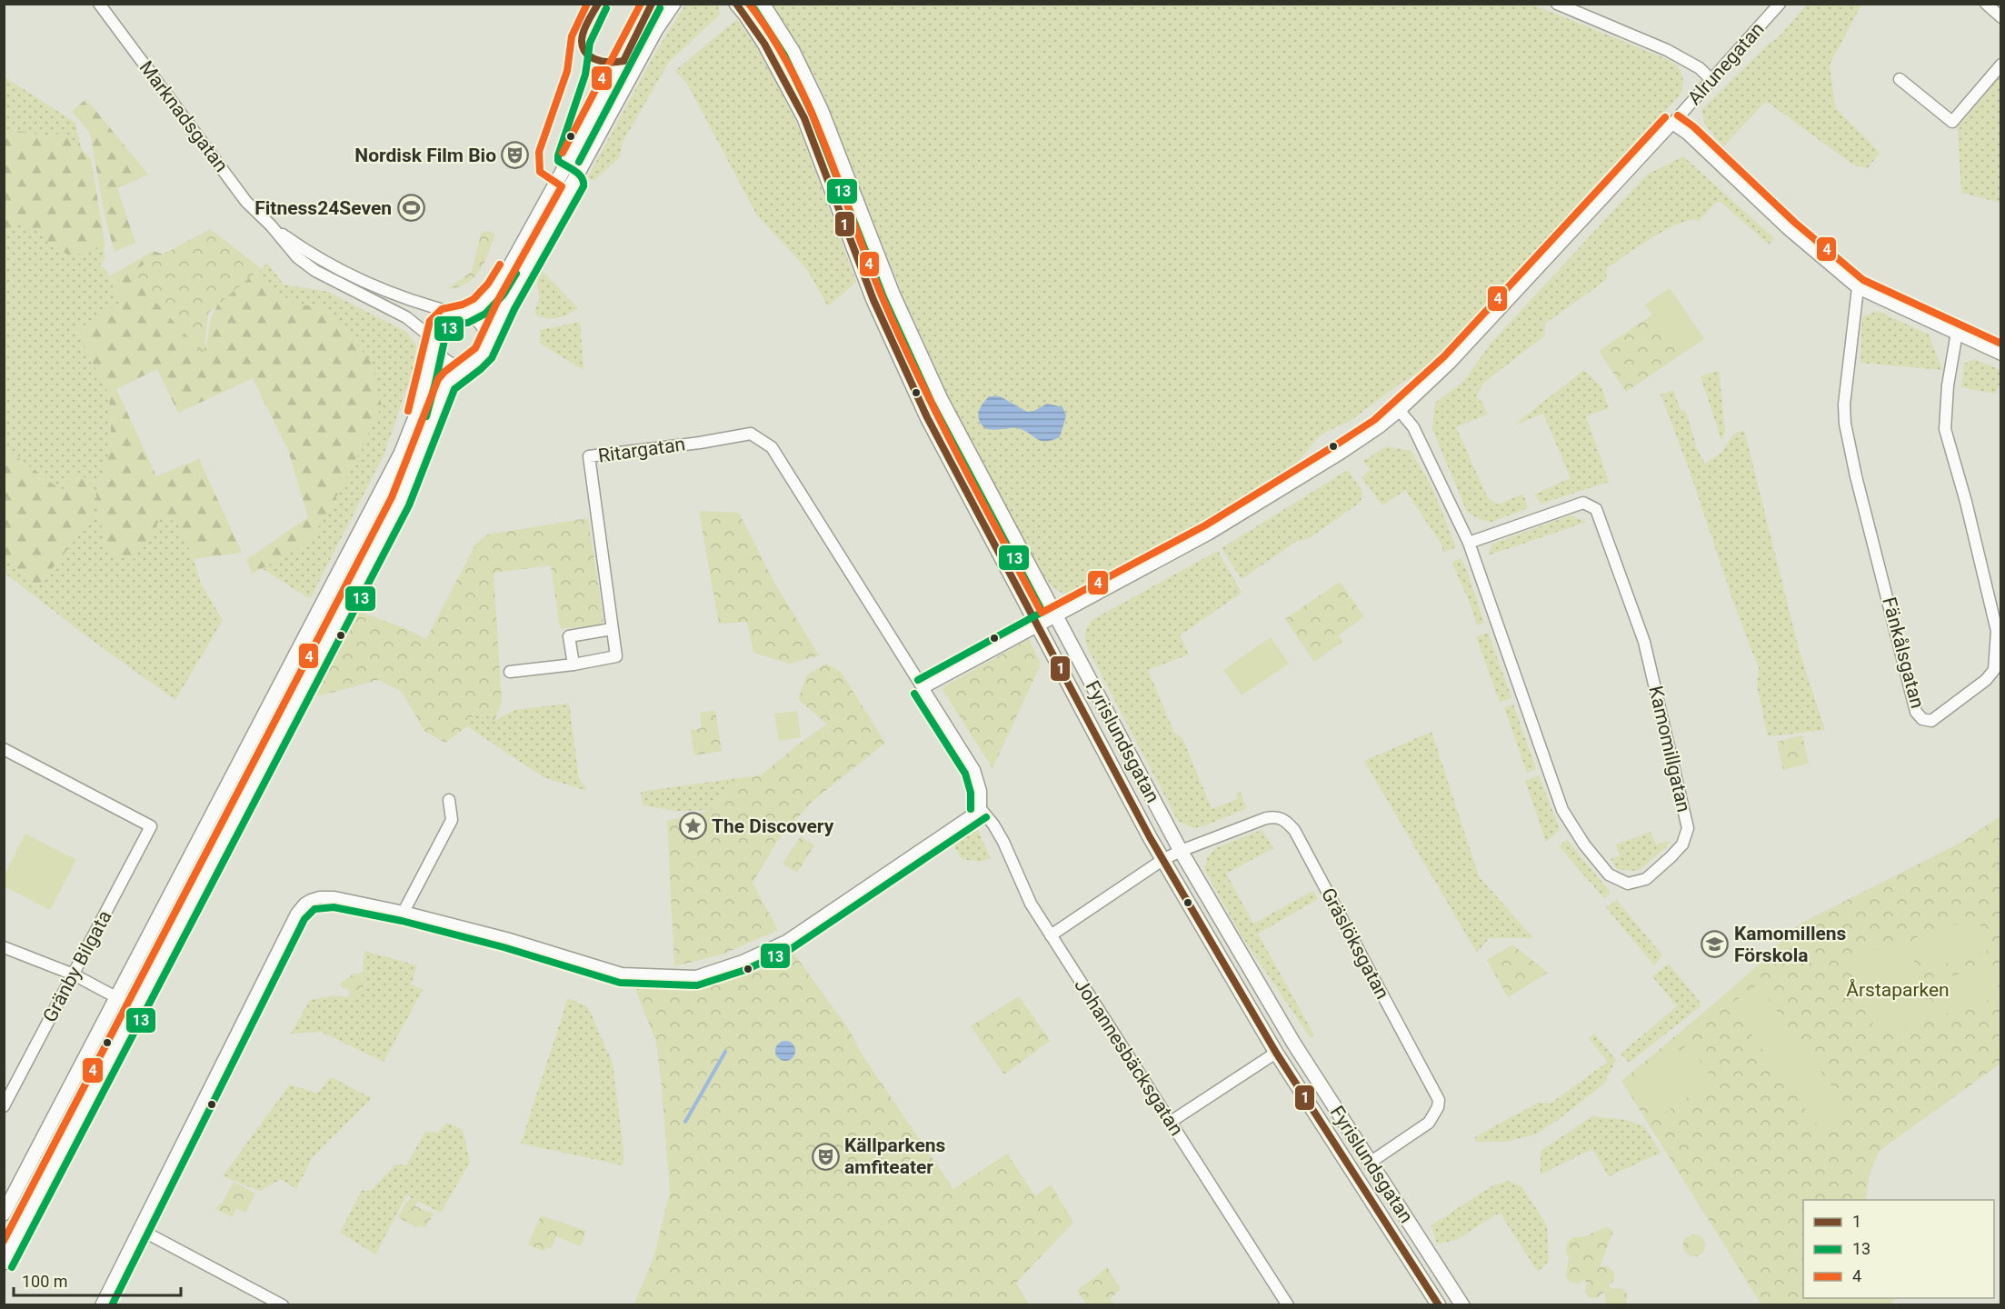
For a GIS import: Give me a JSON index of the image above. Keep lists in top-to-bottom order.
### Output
{
  "streets": {
    "main road": ["Fyrislundsgatan"],
    "street": [
      "Alrunegatan",
      "Marknadsgatan",
      "Ritargatan",
      "Fänkålsgatan",
      "Kamomillgatan",
      "Gräslöksgatan",
      "Gränby Bilgata",
      "Johannesbäcksgatan"
    ]
  },
  "crossings": [
    ["Alrunegatan", "Ritargatan"],
    ["Alrunegatan", "Fyrislundsgatan"],
    ["Alrunegatan", "Kamomillgatan"],
    ["Fyrislundsgatan", "Gräslöksgatan"],
    ["Gräslöksgatan", "Johannesbäcksgatan"]
  ],
  "parks": ["Årstaparken"],
  "places": {
    "theatre": ["Nordisk Film Bio", "Källparkens amfiteater"],
    "sports": ["Fitness24Seven"],
    "place": ["The Discovery"],
    "school or university": ["Kamomillens Förskola"]
  },
  "lines": ["transit line 1", "transit line 4", "transit line 13"],
  "legend": ["1", "13", "4"],
  "scale_bar": "100 m"
}
